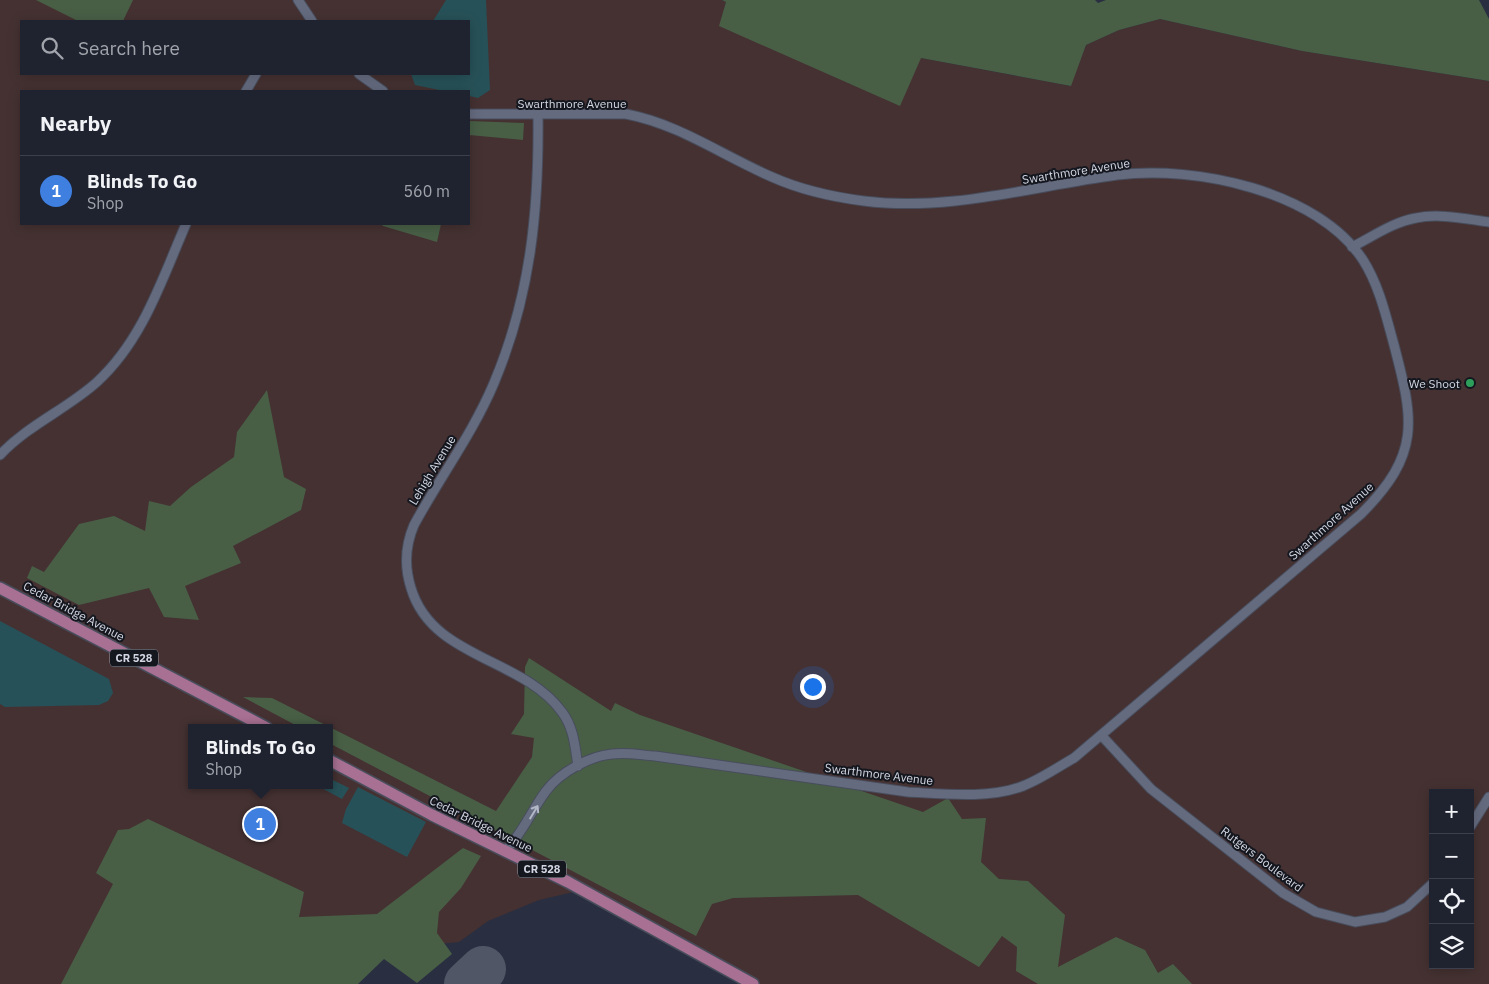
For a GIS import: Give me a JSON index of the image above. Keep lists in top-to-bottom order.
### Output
{
  "streets": {
    "main road": ["Cedar Bridge Avenue", "CR 528"],
    "street": ["Swarthmore Avenue", "Lehigh Avenue", "Rutgers Boulevard"]
  },
  "crossings": [
    ["Swarthmore Avenue", "Lehigh Avenue"],
    ["Swarthmore Avenue", "Cedar Bridge Avenue"],
    ["Swarthmore Avenue", "Rutgers Boulevard"]
  ],
  "places": ["We Shoot"],
  "page": {
    "search": "Search here",
    "heading": "Nearby",
    "list": [
      {
        "mark": "1",
        "name": "Blinds To Go",
        "note": "Shop",
        "value": "560 m"
      }
    ],
    "popup": ["Blinds To Go", "Shop"],
    "map_buttons": ["+", "−"],
    "pins": "1"
  }
}
